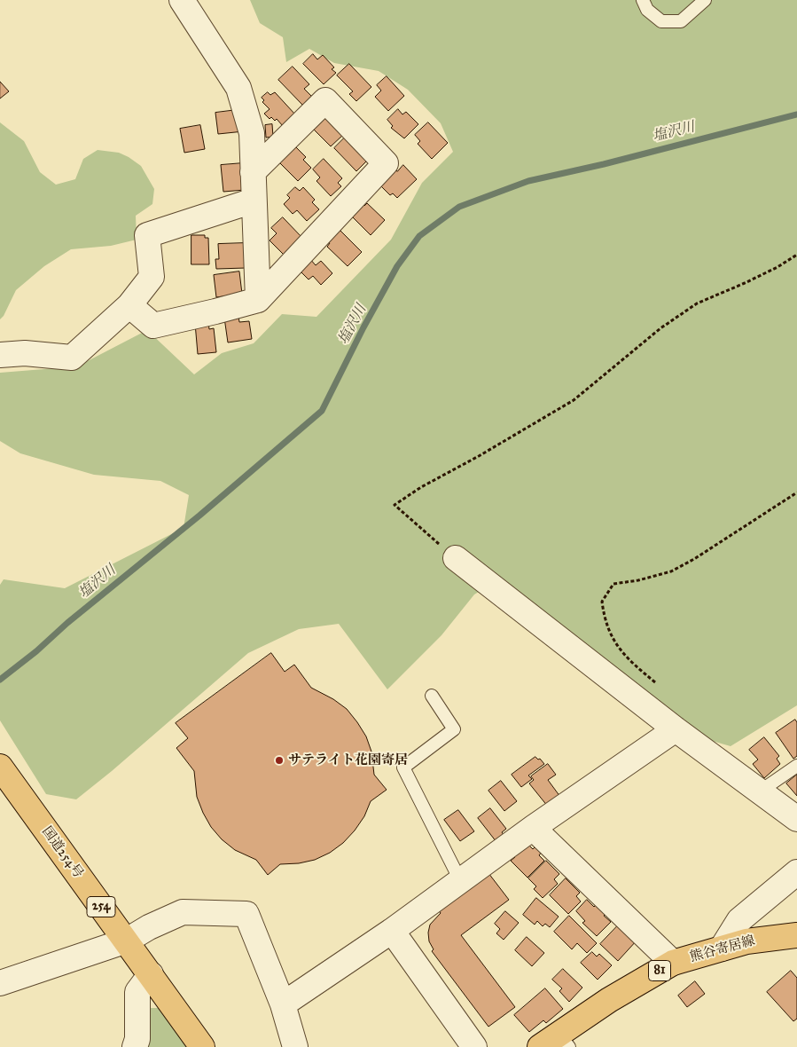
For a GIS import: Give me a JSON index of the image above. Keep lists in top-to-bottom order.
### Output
{
  "streets": {
    "main road": [
      "国道254号",
      "254",
      "熊谷寄居線",
      "81"
    ]
  },
  "water": ["塩沢川"],
  "places": ["サテライト花園寄居"]
}
